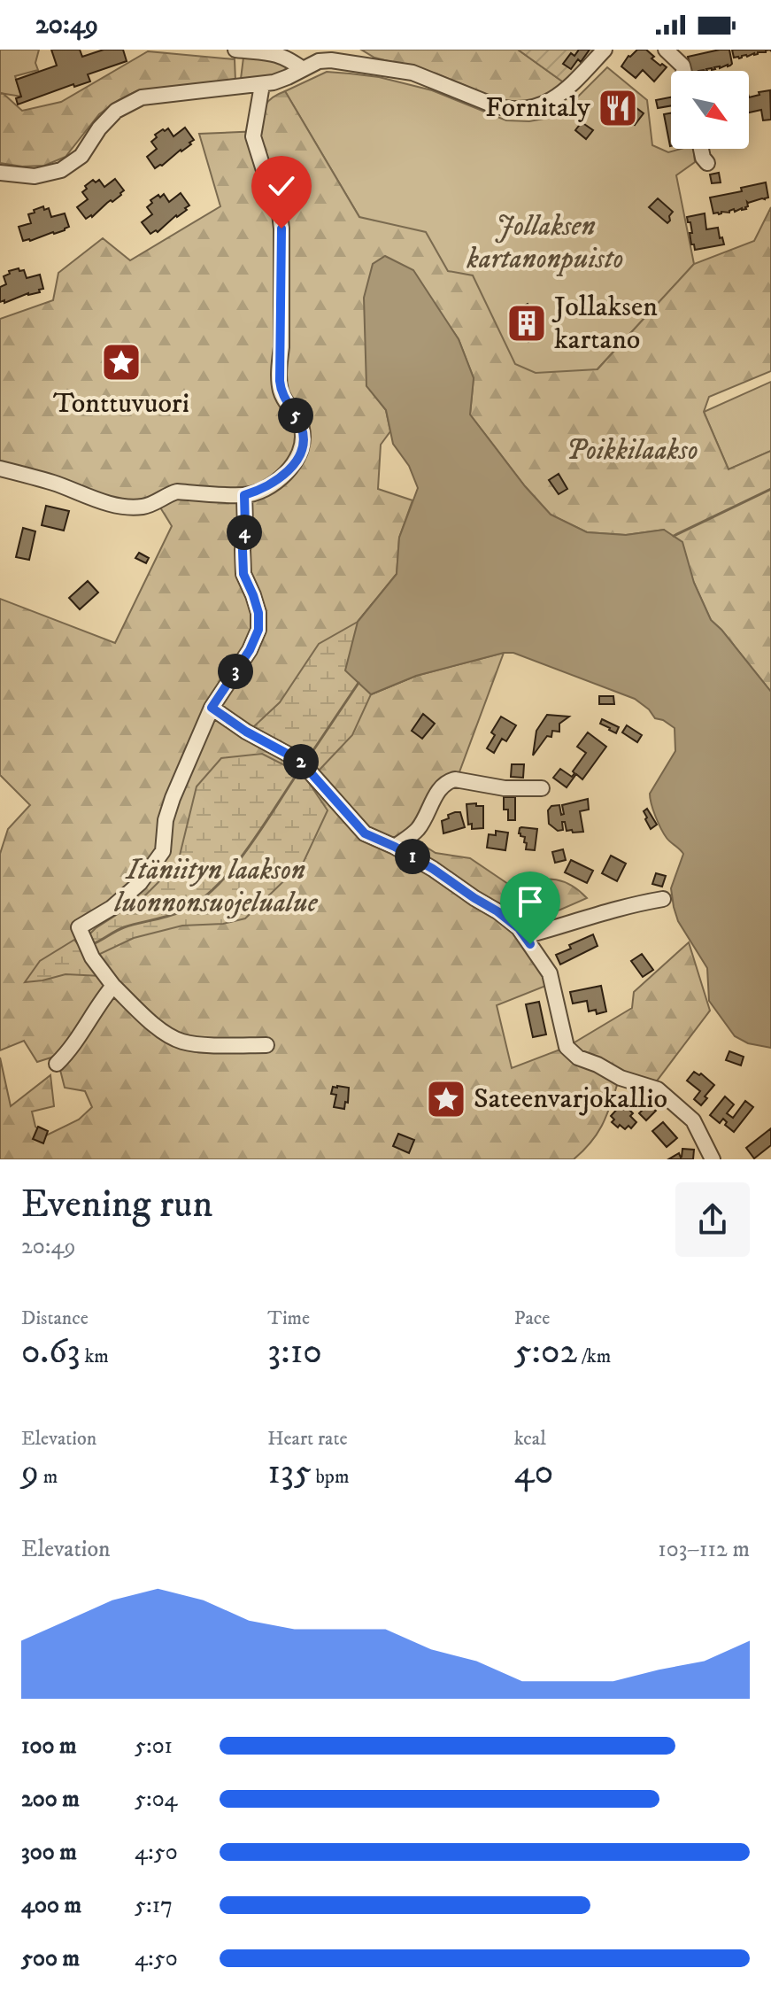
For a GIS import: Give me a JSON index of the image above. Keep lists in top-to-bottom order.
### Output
{
  "parks": ["Jollaksen kartanonpuisto", "Poikkilaakso", "Itäniityn laakson luonnonsuojelualue"],
  "places": {
    "restaurant": ["Fornitaly"],
    "building": ["Jollaksen kartano"],
    "place": ["Tonttuvuori", "Sateenvarjokallio"]
  },
  "north": "bottom right",
  "page": {
    "status": "20:49",
    "pins": [
      "5",
      "4",
      "3",
      "2",
      "1"
    ],
    "heading": ["Evening run", "20:49"],
    "stats": [
      ["Distance", "0.63 km"],
      ["Time", "3:10"],
      ["Pace", "5:02 /km"],
      ["Elevation", "9 m"],
      ["Heart rate", "135 bpm"],
      ["kcal", "40"]
    ],
    "chart": ["Elevation", "103–112 m"],
    "list": [
      {
        "name": "100 m",
        "note": "5:01"
      },
      {
        "name": "200 m",
        "note": "5:04"
      },
      {
        "name": "300 m",
        "note": "4:50"
      },
      {
        "name": "400 m",
        "note": "5:17"
      },
      {
        "name": "500 m",
        "note": "4:50"
      }
    ]
  }
}
